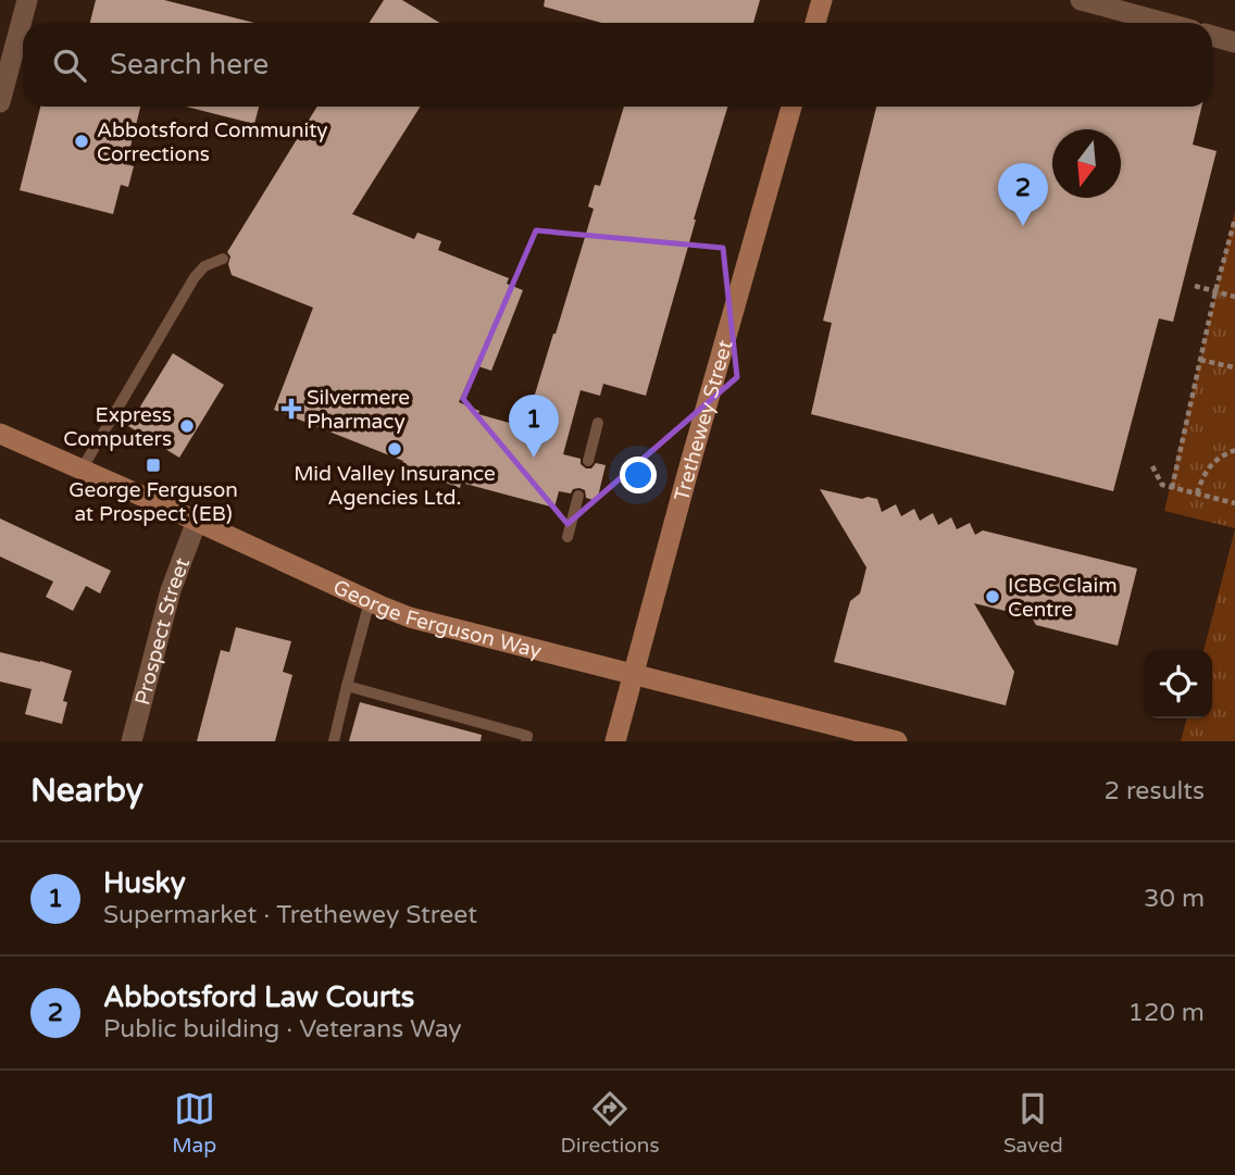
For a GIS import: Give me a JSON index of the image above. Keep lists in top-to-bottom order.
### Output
{
  "streets": {
    "main road": ["Trethewey Street", "George Ferguson Way"],
    "street": ["Prospect Street"]
  },
  "crossings": [
    ["Trethewey Street", "George Ferguson Way"],
    ["George Ferguson Way", "Prospect Street"]
  ],
  "places": {
    "other": [
      "Abbotsford Community Corrections",
      "Express Computers",
      "Mid Valley Insurance Agencies Ltd.",
      "ICBC Claim Centre"
    ],
    "health": ["Silvermere Pharmacy"],
    "transit": ["George Ferguson at Prospect (EB)"]
  },
  "north": "bottom",
  "page": {
    "search": "Search here",
    "pins": ["2", "1"],
    "heading": ["Nearby", "2 results"],
    "list": [
      {
        "mark": "1",
        "name": "Husky",
        "note": "Supermarket · Trethewey Street",
        "value": "30 m"
      },
      {
        "mark": "2",
        "name": "Abbotsford Law Courts",
        "note": "Public building · Veterans Way",
        "value": "120 m"
      }
    ],
    "nav": ["Map", "Directions", "Saved"]
  }
}
